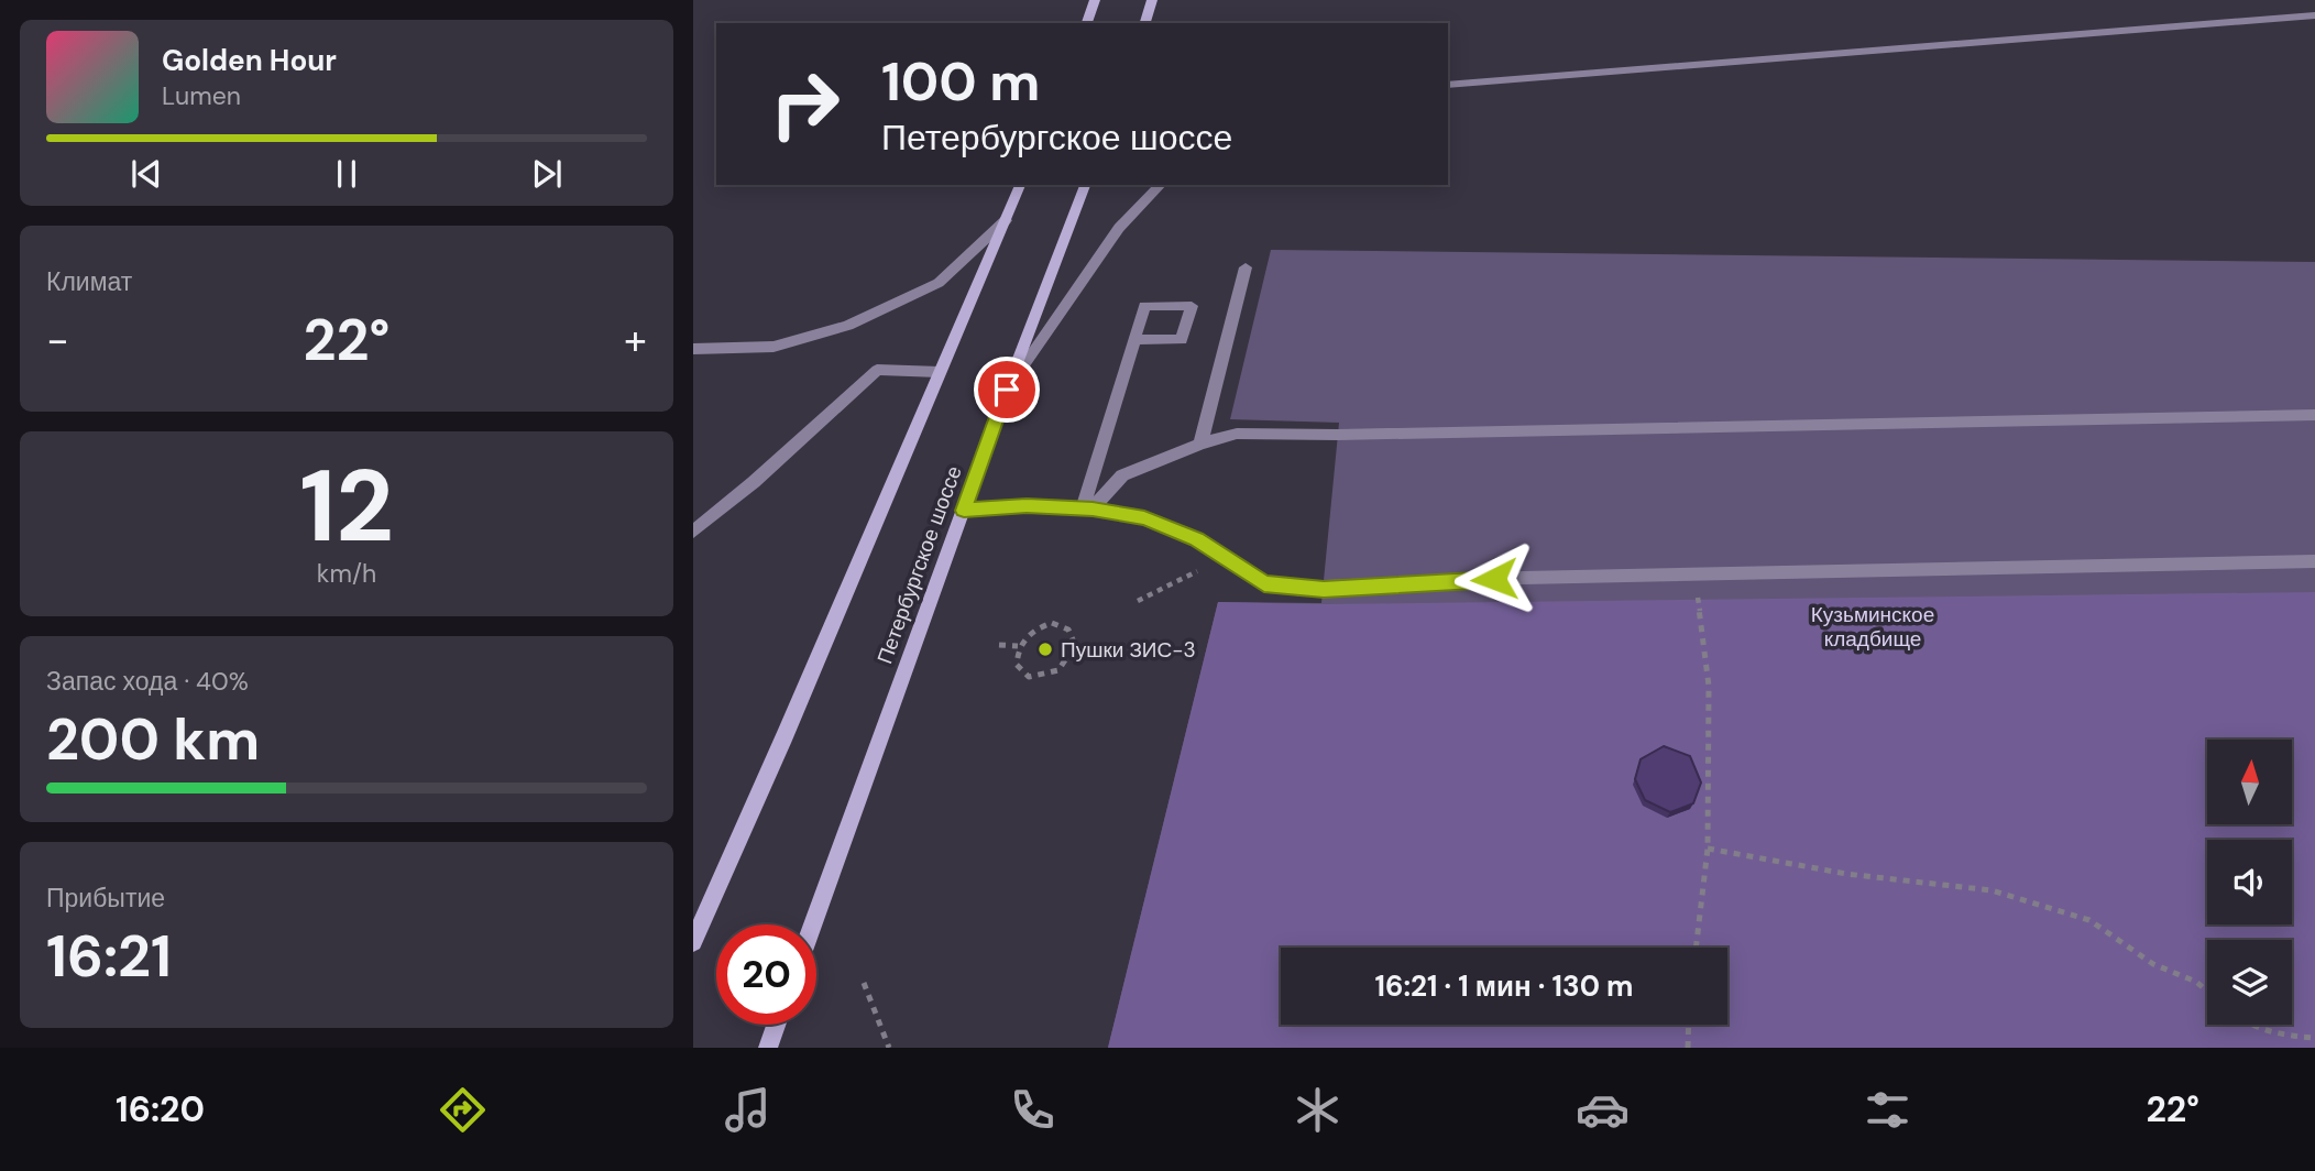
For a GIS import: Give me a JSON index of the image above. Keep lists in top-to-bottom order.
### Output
{
  "streets": {
    "main road": ["Петербургское шоссе"]
  },
  "parks": ["Кузьминское кладбище"],
  "places": ["Пушки ЗИС-3"],
  "north": "top",
  "page": {
    "turn": ["100 m", "Петербургское шоссе"],
    "song": ["Golden Hour", "Lumen"],
    "tile": [
      "Климат",
      ["12", "km/h"],
      ["Запас хода · 40%", "200 km"],
      ["Прибытие", "16:21"]
    ],
    "heat": ["−", "22°", "+"],
    "limit": "20",
    "trip": "16:21 · 1 мин · 130 m",
    "tabs": ["16:20", "22°"]
  }
}
